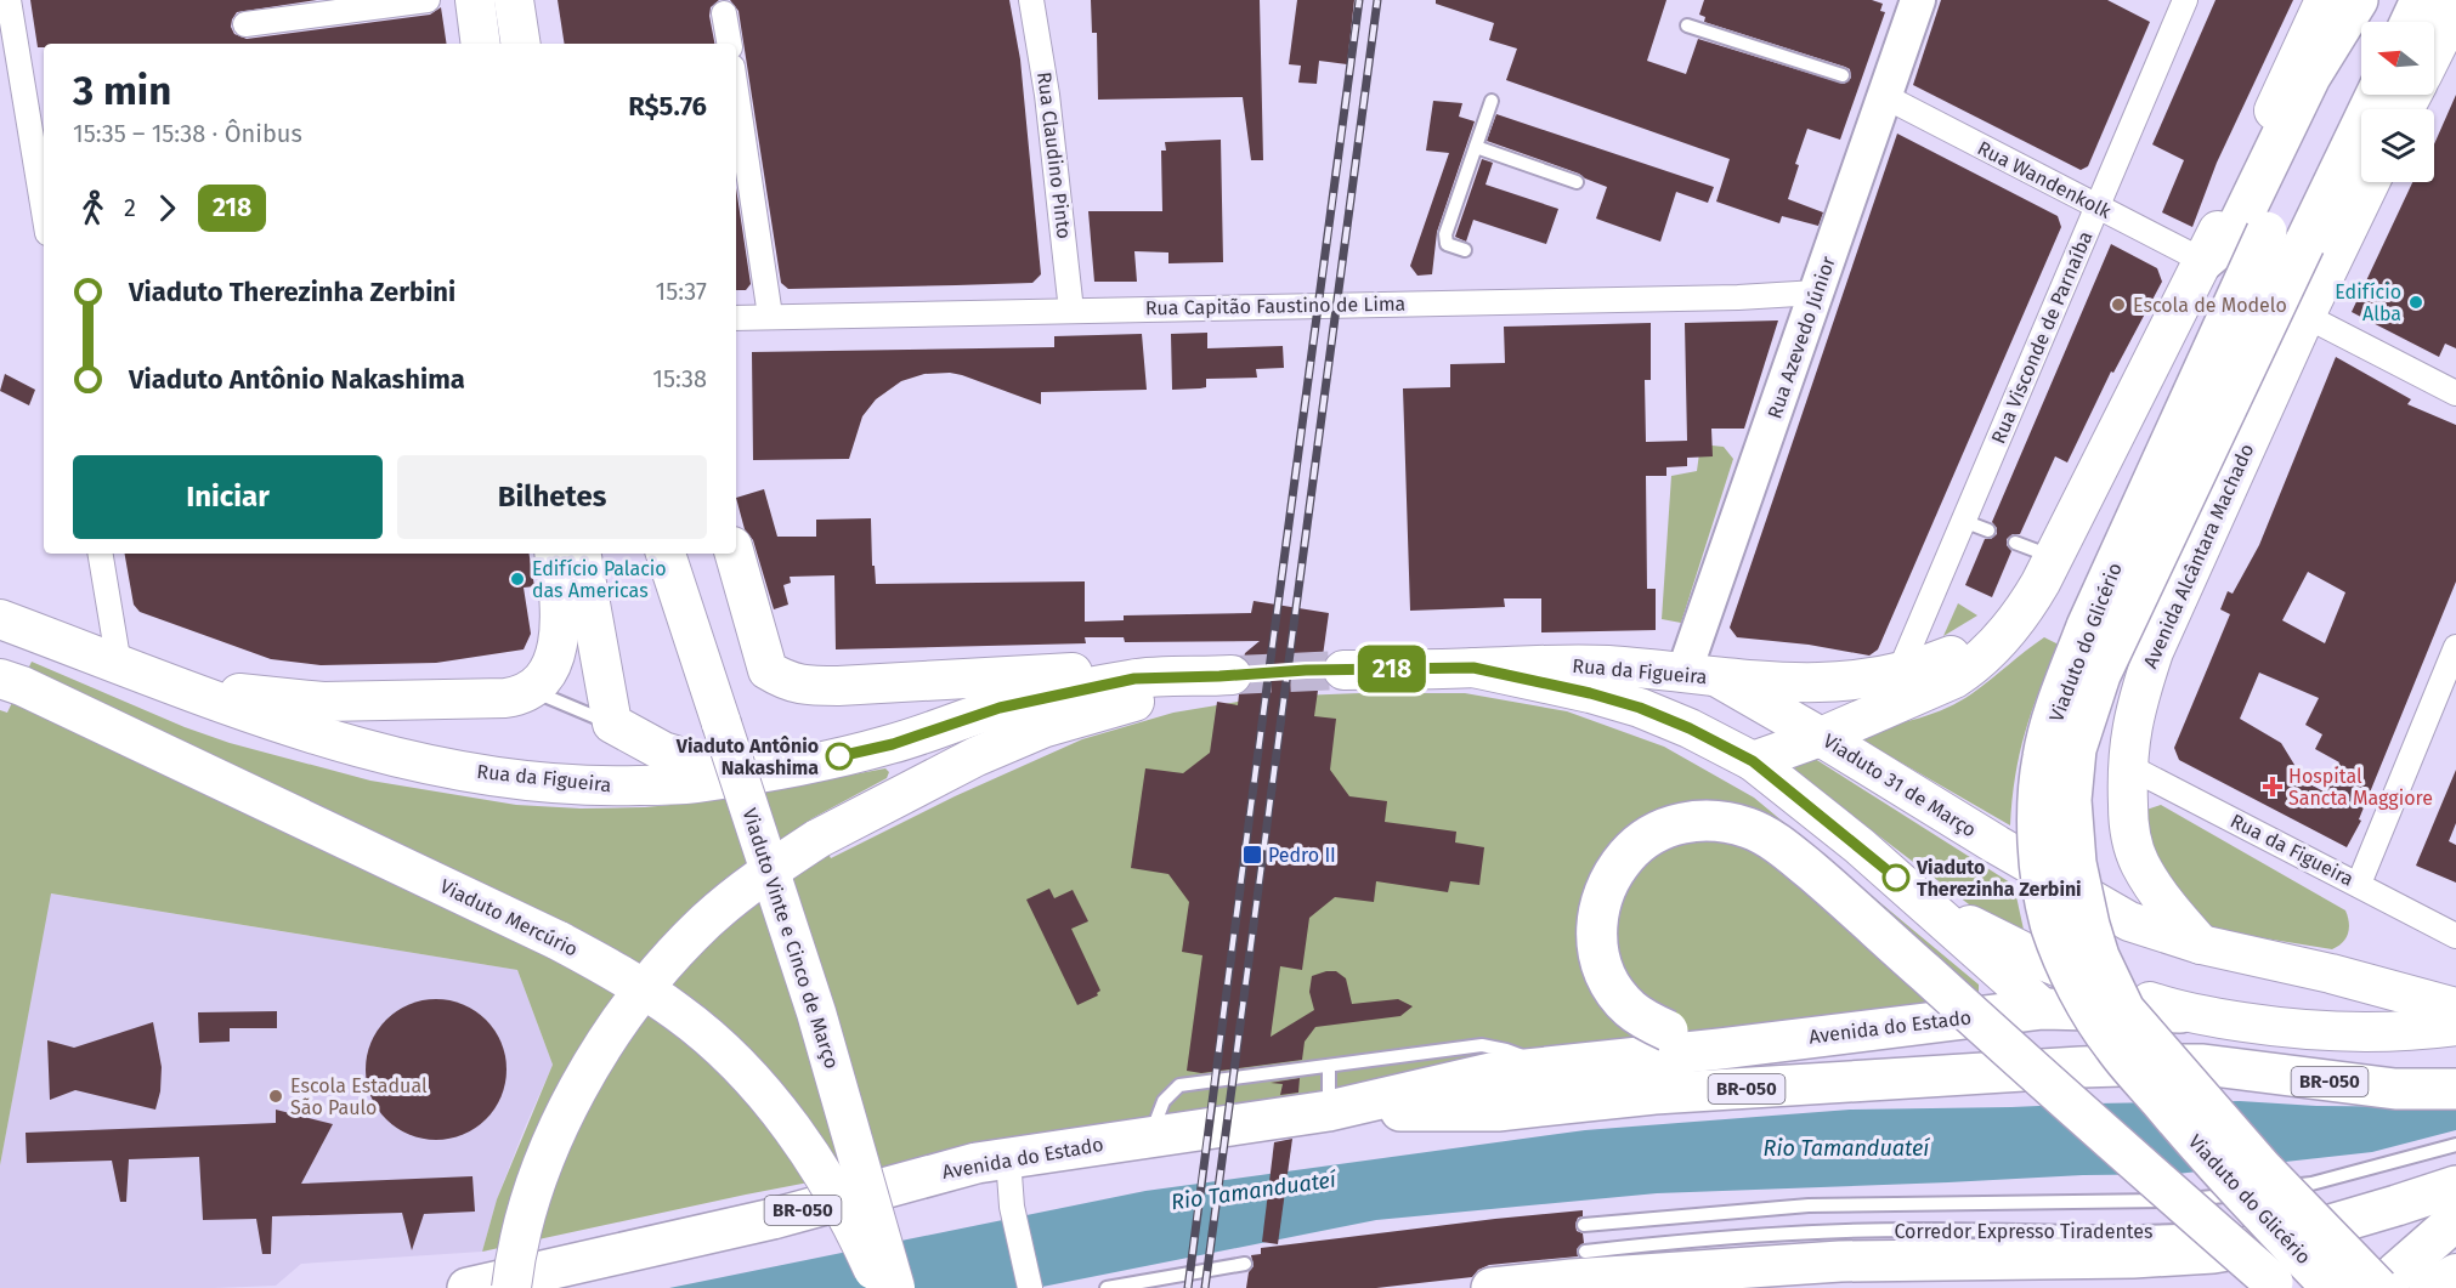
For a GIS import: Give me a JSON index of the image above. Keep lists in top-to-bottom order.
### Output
{
  "streets": {
    "highway": [
      "Viaduto do Glicério",
      "Rua da Figueira",
      "Avenida do Estado",
      "BR-050"
    ],
    "main road": [
      "Avenida Alcântara Machado",
      "Viaduto 31 de Março",
      "Viaduto Mercúrio",
      "Viaduto Vinte e Cinco de Março"
    ],
    "street": [
      "Rua Claudino Pinto",
      "Rua Wandenkolk",
      "Rua Capitão Faustino de Lima",
      "Rua Azevedo Júnior",
      "Rua Visconde de Parnaíba"
    ],
    "lane": ["Corredor Expresso Tiradentes"]
  },
  "crossings": [
    ["Rua Claudino Pinto", "Rua Capitão Faustino de Lima"],
    ["Rua Wandenkolk", "Rua Azevedo Júnior"],
    ["Rua Wandenkolk", "Rua Visconde de Parnaíba"],
    ["Rua Capitão Faustino de Lima", "Rua Azevedo Júnior"],
    ["Rua Azevedo Júnior", "Rua da Figueira"],
    ["Rua Azevedo Júnior", "Viaduto 31 de Março"],
    ["Rua Visconde de Parnaíba", "Rua da Figueira"],
    ["Avenida Alcântara Machado", "Rua da Figueira"],
    ["Avenida Alcântara Machado", "Viaduto 31 de Março"],
    ["Rua da Figueira", "Viaduto 31 de Março"],
    ["Rua da Figueira", "Avenida do Estado"]
  ],
  "water": ["Rio Tamanduateí"],
  "places": {
    "other": [
      "Edifício Alba",
      "Escola de Modelo",
      "Edifício Palacio das Americas",
      "Viaduto Antônio Nakashima",
      "Viaduto Therezinha Zerbini",
      "Escola Estadual São Paulo"
    ],
    "health": ["Hospital Sancta Maggiore"],
    "transit": ["Pedro II"]
  },
  "lines": ["bus line 218"],
  "north": "left",
  "page": {
    "on_map": "218",
    "heading": ["3 min", "15:35 – 15:38 · Ônibus", "R$5.76"],
    "legs": ["2", "218"],
    "list": [
      {
        "name": "Viaduto Therezinha Zerbini",
        "value": "15:37"
      },
      {
        "name": "Viaduto Antônio Nakashima",
        "value": "15:38"
      }
    ],
    "buttons": ["Iniciar", "Bilhetes"]
  }
}
